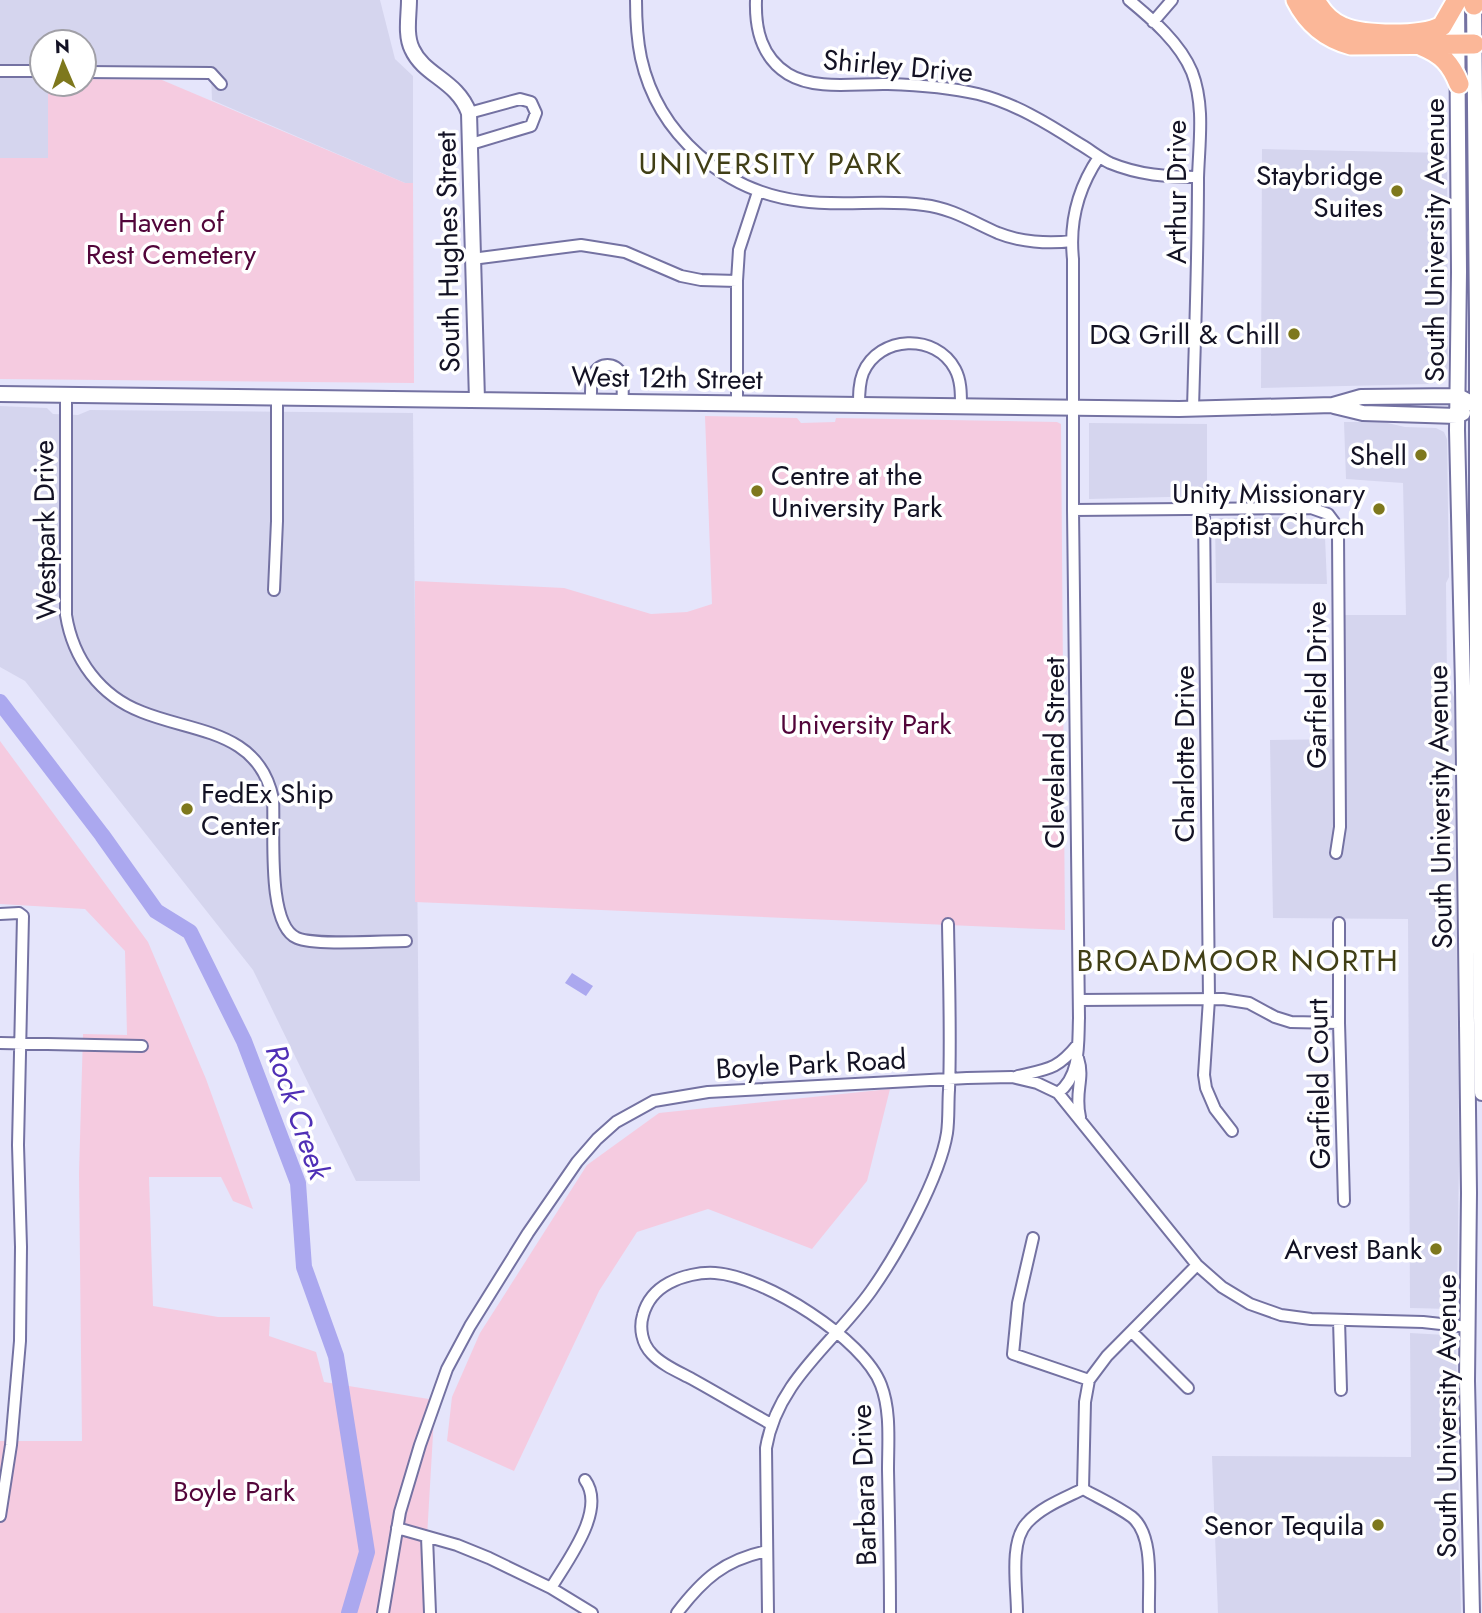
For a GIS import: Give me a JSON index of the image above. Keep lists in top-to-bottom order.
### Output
{
  "streets": {
    "main road": ["South University Avenue", "South Hughes Street", "West 12th Street"],
    "street": [
      "Shirley Drive",
      "Arthur Drive",
      "Westpark Drive",
      "Garfield Drive",
      "Cleveland Street",
      "Charlotte Drive",
      "Boyle Park Road",
      "Garfield Court",
      "Barbara Drive"
    ]
  },
  "crossings": [
    ["Shirley Drive", "Arthur Drive"],
    ["Shirley Drive", "Cleveland Street"],
    ["Arthur Drive", "West 12th Street"],
    ["South University Avenue", "West 12th Street"],
    ["South University Avenue", "Boyle Park Road"],
    ["South Hughes Street", "West 12th Street"],
    ["West 12th Street", "Westpark Drive"],
    ["West 12th Street", "Cleveland Street"],
    ["Garfield Drive", "Charlotte Drive"],
    ["Cleveland Street", "Boyle Park Road"]
  ],
  "districts": ["UNIVERSITY PARK", "BROADMOOR NORTH"],
  "water": ["Rock Creek"],
  "parks": ["Haven of Rest Cemetery", "University Park", "Boyle Park"],
  "places": [
    "Staybridge Suites",
    "DQ Grill & Chill",
    "Shell",
    "Centre at the University Park",
    "Unity Missionary Baptist Church",
    "FedEx Ship Center",
    "Arvest Bank",
    "Senor Tequila"
  ],
  "north": "top"
}
